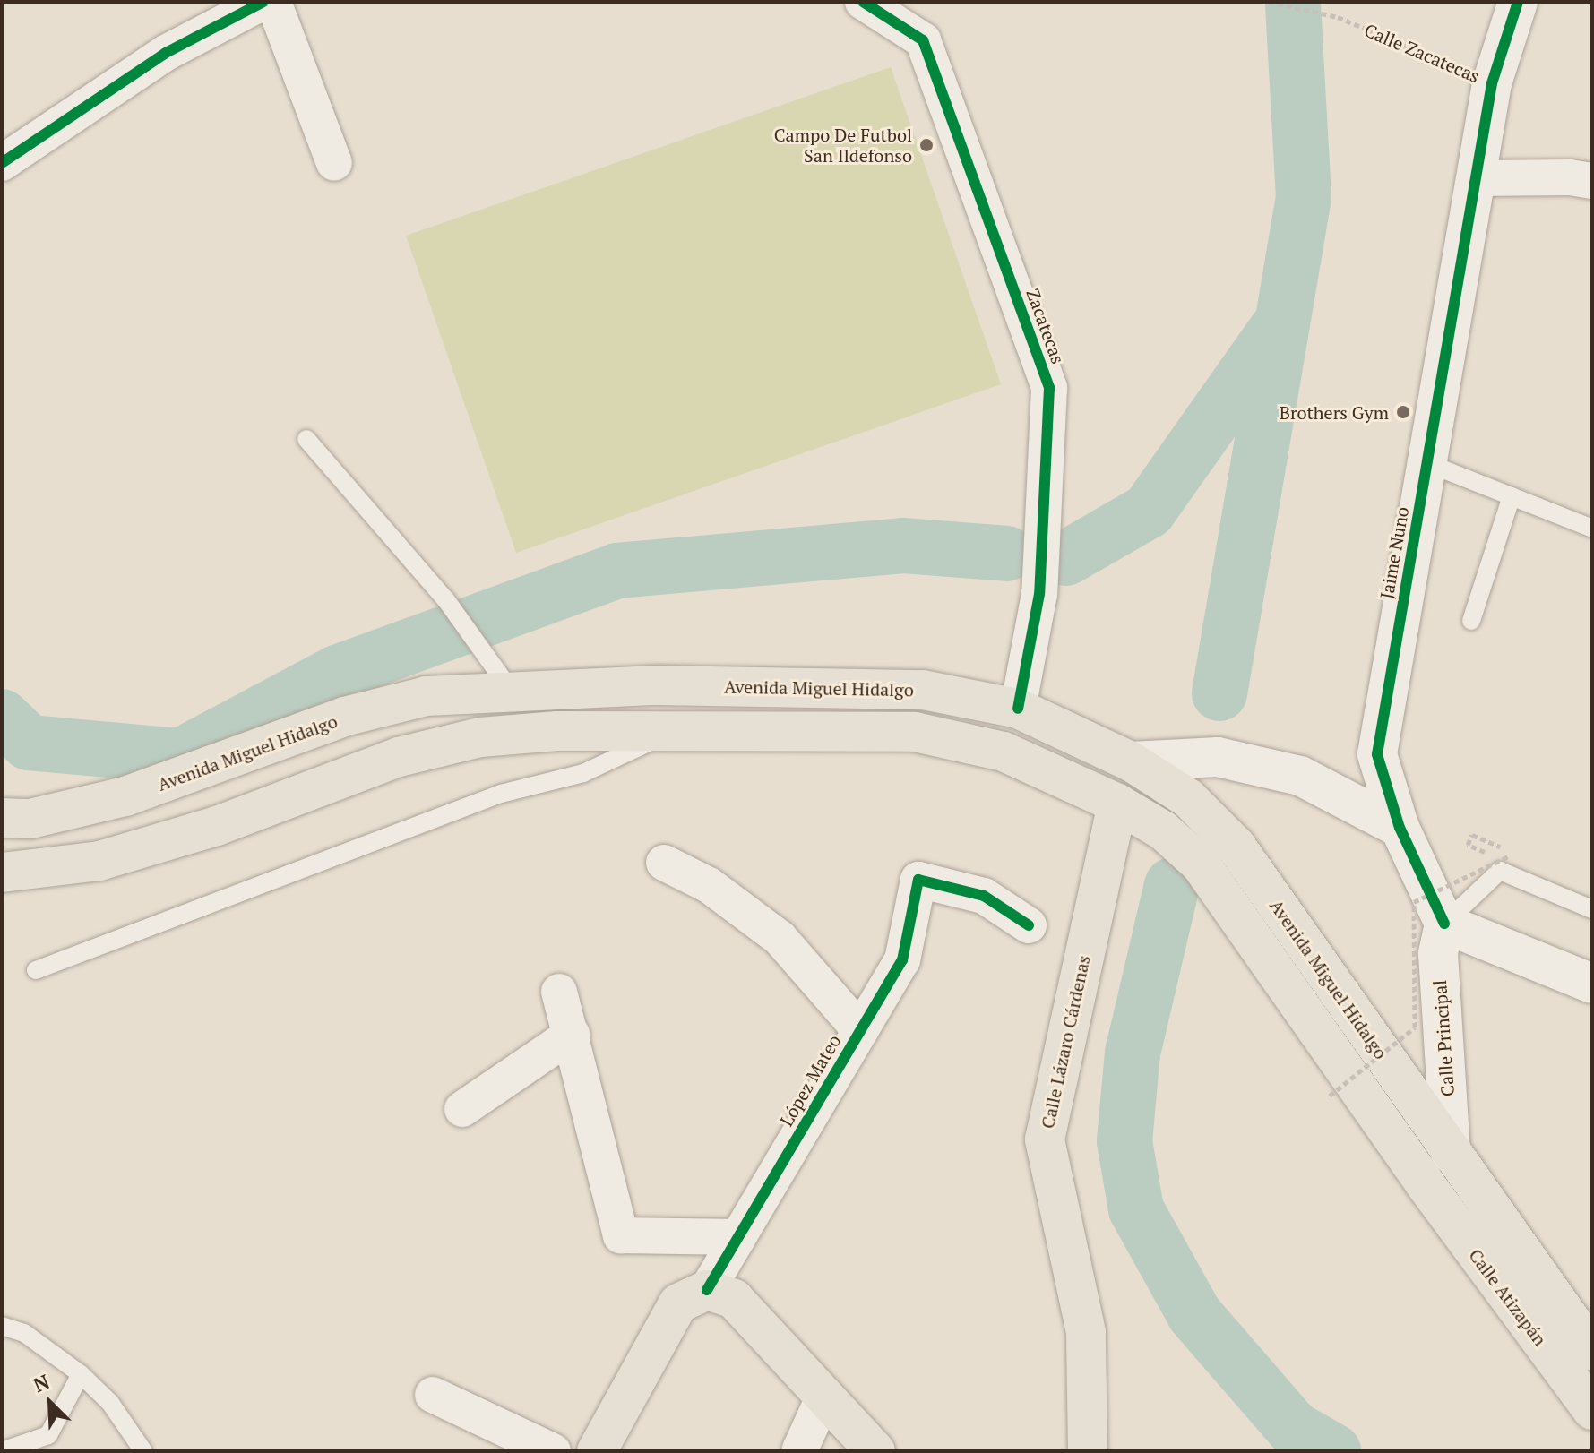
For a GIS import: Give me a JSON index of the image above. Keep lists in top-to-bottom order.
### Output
{
  "streets": {
    "main road": ["Avenida Miguel Hidalgo", "Calle Lázaro Cárdenas", "Calle Atizapán"],
    "street": [
      "Zacatecas",
      "Jaime Nuno",
      "Calle Principal",
      "López Mateo"
    ],
    "cycle path": ["Calle Zacatecas"]
  },
  "crossings": [
    ["Calle Zacatecas", "Jaime Nuno"],
    ["Zacatecas", "Avenida Miguel Hidalgo"],
    ["Jaime Nuno", "Calle Principal"],
    ["Avenida Miguel Hidalgo", "Calle Principal"],
    ["Avenida Miguel Hidalgo", "Calle Lázaro Cárdenas"],
    ["Avenida Miguel Hidalgo", "Calle Atizapán"],
    ["Calle Principal", "Calle Atizapán"]
  ],
  "places": ["Campo De Futbol San Ildefonso", "Brothers Gym"],
  "north": "top left"
}
